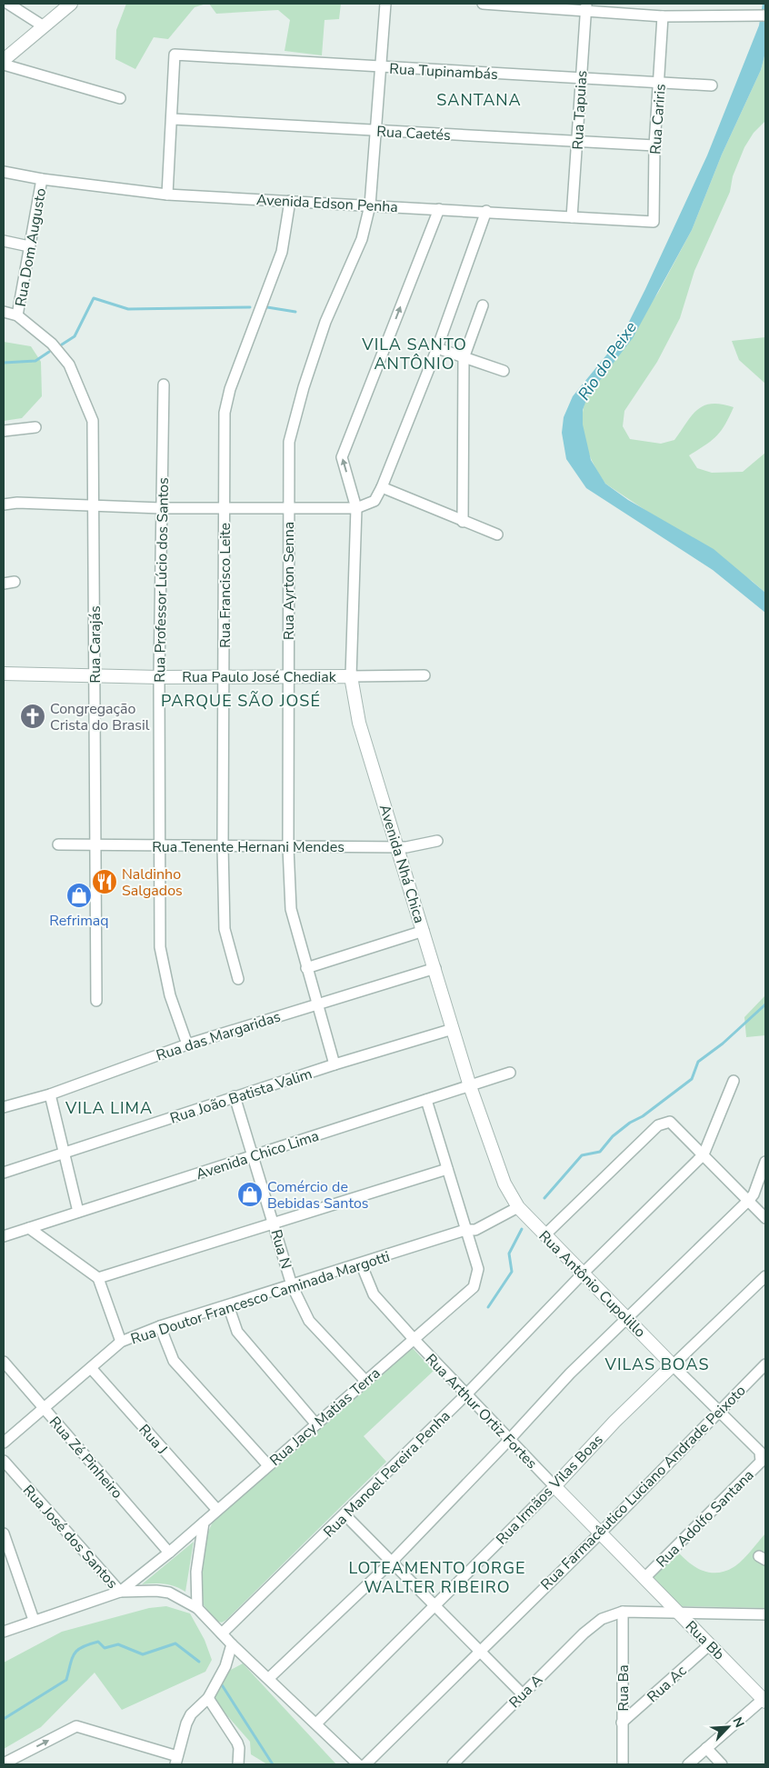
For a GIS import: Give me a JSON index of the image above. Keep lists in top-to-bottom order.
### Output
{
  "streets": {
    "street": [
      "Rua Tupinambás",
      "Rua Tapuias",
      "Rua Cariris",
      "Rua Caetés",
      "Avenida Edson Penha",
      "Rua Dom Augusto",
      "Rua Professor Lúcio dos Santos",
      "Rua Ayrton Senna",
      "Rua Francisco Leite",
      "Rua Carajás",
      "Rua Paulo José Chediak",
      "Rua Tenente Hernani Mendes",
      "Avenida Nhá Chica",
      "Rua das Margaridas",
      "Rua João Batista Valim",
      "Avenida Chico Lima",
      "Rua N",
      "Rua Antônio Cupolillo",
      "Rua Doutor Francesco Caminada Margotti",
      "Rua Arthur Ortiz Fortes",
      "Rua Jacy Matias Terra",
      "Rua J",
      "Rua Zé Pinheiro",
      "Rua Manoel Pereira Penha",
      "Rua Farmacêutico Luciano Andrade Peixoto",
      "Rua Irmãos Vilas Boas",
      "Rua Adolfo Santana",
      "Rua José dos Santos",
      "Rua Bb",
      "Rua Ac",
      "Rua Ba",
      "Rua A"
    ]
  },
  "crossings": [
    ["Rua Tupinambás", "Rua Tapuias"],
    ["Rua Tupinambás", "Rua Cariris"],
    ["Rua Tupinambás", "Rua Caetés"],
    ["Rua Tupinambás", "Rua Ayrton Senna"],
    ["Rua Tapuias", "Rua Caetés"],
    ["Rua Tapuias", "Avenida Edson Penha"],
    ["Rua Cariris", "Rua Caetés"],
    ["Rua Cariris", "Avenida Edson Penha"],
    ["Rua Caetés", "Rua Ayrton Senna"],
    ["Avenida Edson Penha", "Rua Dom Augusto"],
    ["Avenida Edson Penha", "Rua Ayrton Senna"],
    ["Avenida Edson Penha", "Rua Francisco Leite"],
    ["Avenida Edson Penha", "Avenida Nhá Chica"],
    ["Rua Dom Augusto", "Rua Carajás"],
    ["Rua Professor Lúcio dos Santos", "Rua Paulo José Chediak"],
    ["Rua Professor Lúcio dos Santos", "Rua Tenente Hernani Mendes"],
    ["Rua Professor Lúcio dos Santos", "Rua das Margaridas"],
    ["Rua Ayrton Senna", "Rua Paulo José Chediak"],
    ["Rua Ayrton Senna", "Rua Tenente Hernani Mendes"],
    ["Rua Ayrton Senna", "Rua das Margaridas"],
    ["Rua Ayrton Senna", "Rua João Batista Valim"],
    ["Rua Francisco Leite", "Rua Paulo José Chediak"],
    ["Rua Francisco Leite", "Rua Tenente Hernani Mendes"],
    ["Rua Carajás", "Rua Paulo José Chediak"],
    ["Rua Carajás", "Rua Tenente Hernani Mendes"],
    ["Rua Paulo José Chediak", "Avenida Nhá Chica"],
    ["Rua Tenente Hernani Mendes", "Avenida Nhá Chica"],
    ["Avenida Nhá Chica", "Rua das Margaridas"],
    ["Avenida Nhá Chica", "Rua João Batista Valim"],
    ["Avenida Nhá Chica", "Avenida Chico Lima"],
    ["Avenida Nhá Chica", "Rua Antônio Cupolillo"],
    ["Avenida Nhá Chica", "Rua Doutor Francesco Caminada Margotti"],
    ["Rua João Batista Valim", "Rua N"],
    ["Avenida Chico Lima", "Rua N"],
    ["Avenida Chico Lima", "Rua Jacy Matias Terra"],
    ["Rua N", "Rua Doutor Francesco Caminada Margotti"],
    ["Rua N", "Rua Jacy Matias Terra"],
    ["Rua Antônio Cupolillo", "Rua Doutor Francesco Caminada Margotti"],
    ["Rua Antônio Cupolillo", "Rua Manoel Pereira Penha"],
    ["Rua Antônio Cupolillo", "Rua Farmacêutico Luciano Andrade Peixoto"],
    ["Rua Antônio Cupolillo", "Rua Irmãos Vilas Boas"],
    ["Rua Antônio Cupolillo", "Rua Adolfo Santana"],
    ["Rua Doutor Francesco Caminada Margotti", "Rua Arthur Ortiz Fortes"],
    ["Rua Doutor Francesco Caminada Margotti", "Rua Jacy Matias Terra"],
    ["Rua Doutor Francesco Caminada Margotti", "Rua J"],
    ["Rua Doutor Francesco Caminada Margotti", "Rua Zé Pinheiro"],
    ["Rua Arthur Ortiz Fortes", "Rua Jacy Matias Terra"],
    ["Rua Arthur Ortiz Fortes", "Rua Manoel Pereira Penha"],
    ["Rua Arthur Ortiz Fortes", "Rua Farmacêutico Luciano Andrade Peixoto"],
    ["Rua Arthur Ortiz Fortes", "Rua Irmãos Vilas Boas"],
    ["Rua Arthur Ortiz Fortes", "Rua Adolfo Santana"],
    ["Rua Arthur Ortiz Fortes", "Rua Bb"],
    ["Rua Jacy Matias Terra", "Rua J"],
    ["Rua Jacy Matias Terra", "Rua Zé Pinheiro"],
    ["Rua Jacy Matias Terra", "Rua José dos Santos"],
    ["Rua Adolfo Santana", "Rua Bb"],
    ["Rua Bb", "Rua Ac"],
    ["Rua Ac", "Rua Ba"],
    ["Rua Ba", "Rua A"]
  ],
  "districts": [
    "SANTANA",
    "VILA SANTO ANTÔNIO",
    "PARQUE SÃO JOSÉ",
    "VILA LIMA",
    "VILAS BOAS",
    "LOTEAMENTO JORGE WALTER RIBEIRO"
  ],
  "water": ["Rio do Peixe"],
  "places": {
    "church": ["Congregação Crista do Brasil"],
    "restaurant": ["Naldinho Salgados"],
    "shop": ["Refrimaq", "Comércio de Bebidas Santos"]
  },
  "north": "top right"
}
